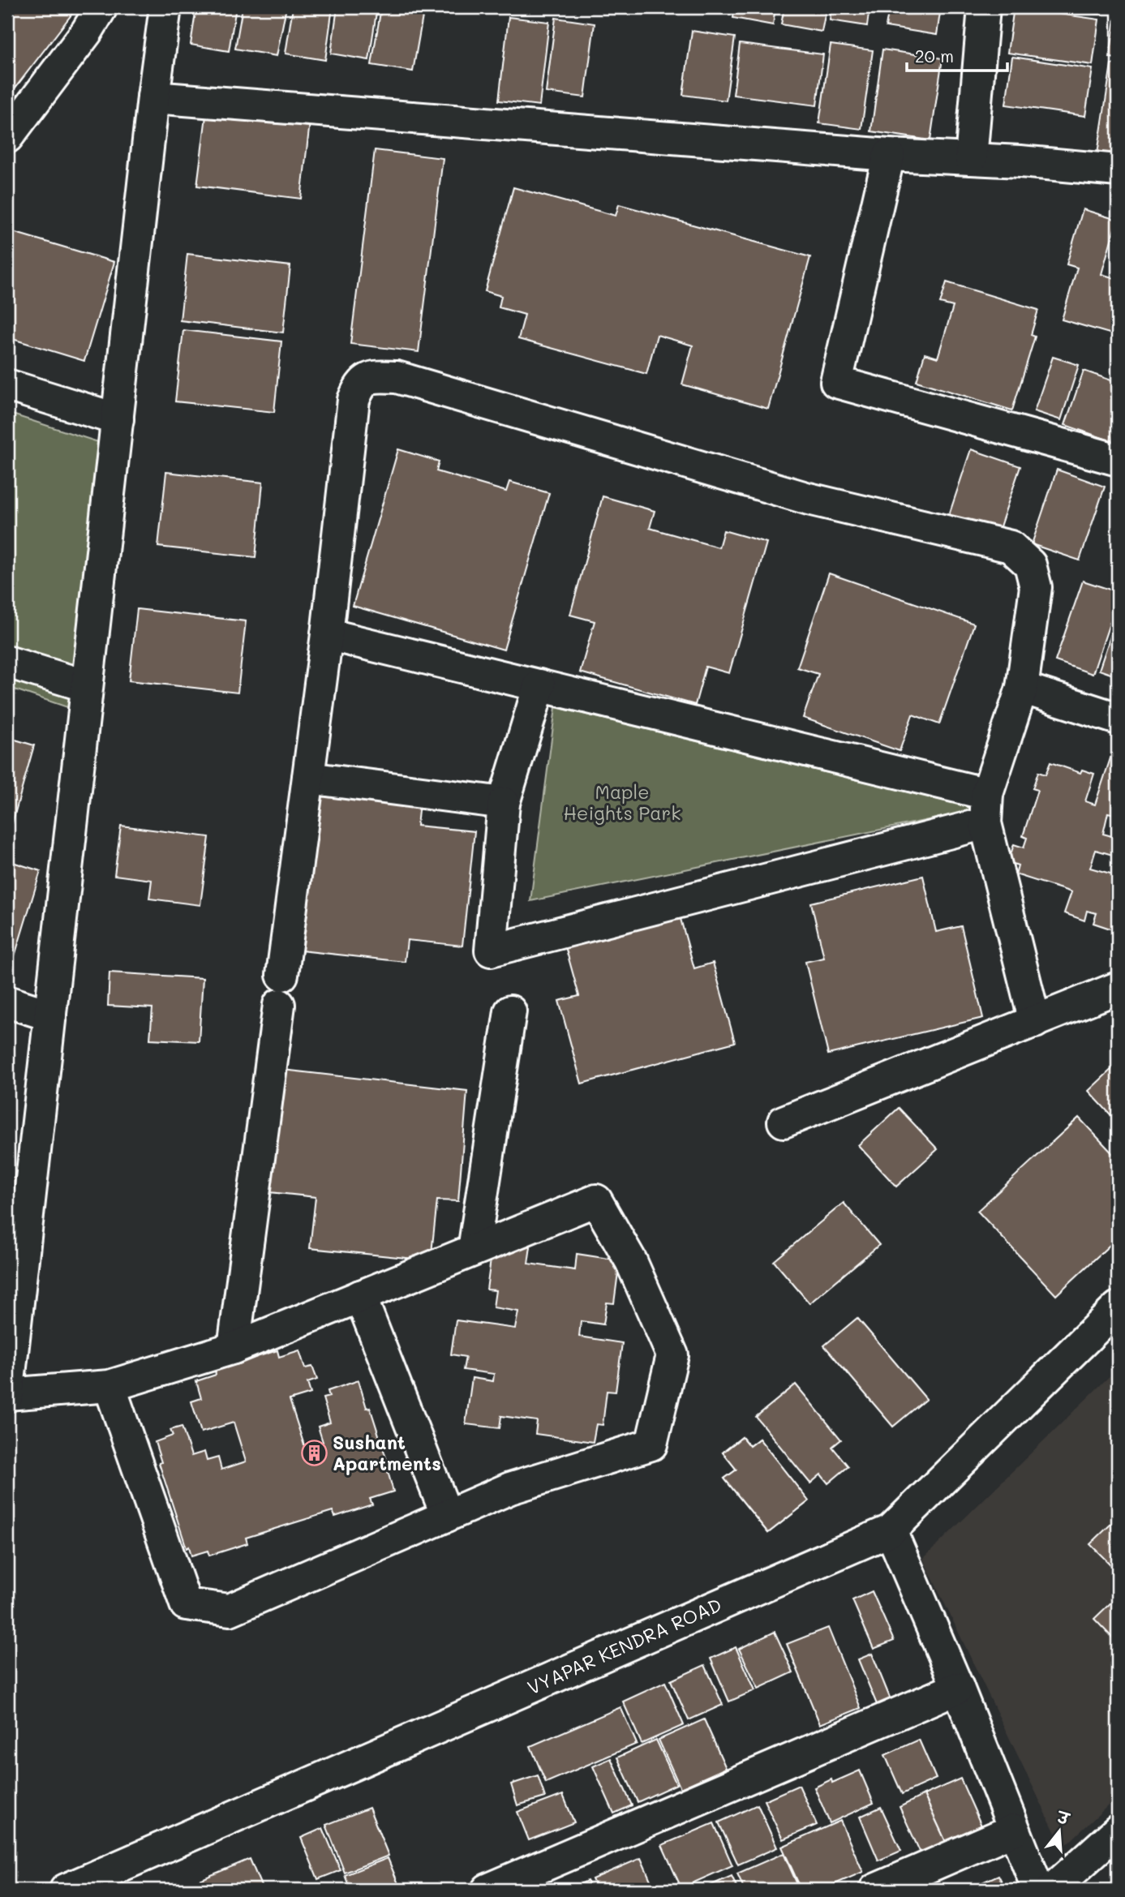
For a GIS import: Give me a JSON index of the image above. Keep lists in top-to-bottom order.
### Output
{
  "streets": {
    "street": ["VYAPAR KENDRA ROAD"]
  },
  "parks": ["Maple Heights Park"],
  "places": {
    "building": ["Sushant Apartments"]
  },
  "scale_bar": "20 m",
  "north": "top"
}
